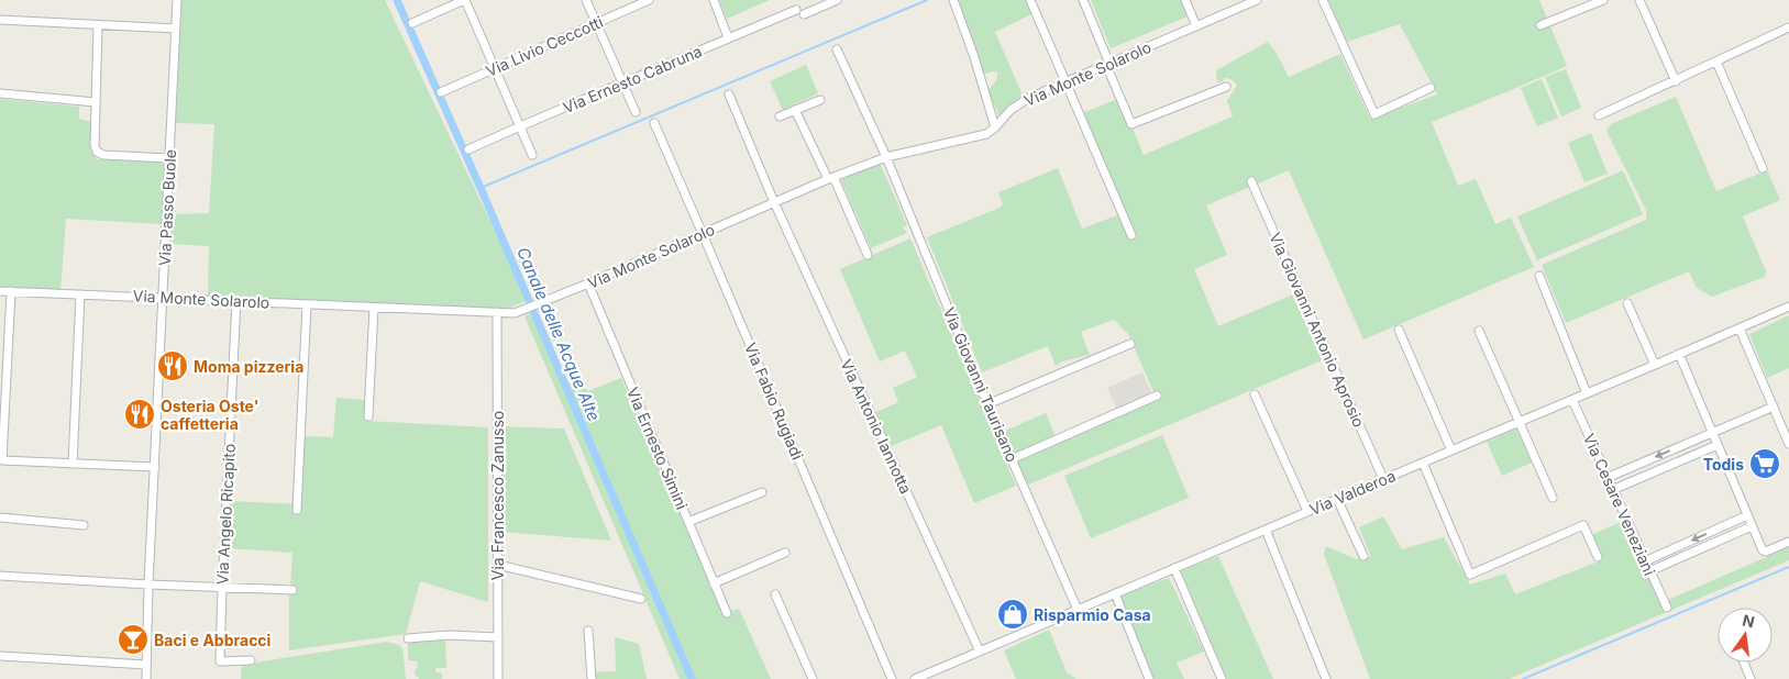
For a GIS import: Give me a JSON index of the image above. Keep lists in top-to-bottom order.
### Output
{
  "streets": {
    "street": [
      "Via Livio Ceccotti",
      "Via Monte Solarolo",
      "Via Ernesto Cabruna",
      "Via Passo Buole",
      "Via Giovanni Antonio Aprosio",
      "Via Giovanni Taurisano",
      "Via Fabio Rugiadi",
      "Via Antonio Iannotta",
      "Via Ernesto Simini",
      "Via Valderoa",
      "Via Francesco Zanusso",
      "Via Cesare Veneziani",
      "Via Angelo Ricapito"
    ]
  },
  "crossings": [
    ["Via Monte Solarolo", "Via Passo Buole"],
    ["Via Monte Solarolo", "Via Giovanni Taurisano"],
    ["Via Monte Solarolo", "Via Fabio Rugiadi"],
    ["Via Monte Solarolo", "Via Antonio Iannotta"],
    ["Via Monte Solarolo", "Via Ernesto Simini"],
    ["Via Monte Solarolo", "Via Francesco Zanusso"],
    ["Via Monte Solarolo", "Via Angelo Ricapito"],
    ["Via Giovanni Antonio Aprosio", "Via Valderoa"],
    ["Via Giovanni Taurisano", "Via Valderoa"],
    ["Via Antonio Iannotta", "Via Valderoa"],
    ["Via Valderoa", "Via Cesare Veneziani"]
  ],
  "water": ["Canale delle Acque Alte"],
  "places": {
    "restaurant": ["Moma pizzeria", "Osteria Oste' caffetteria"],
    "supermarket": ["Todis"],
    "shop": ["Risparmio Casa"],
    "bar": ["Baci e Abbracci"]
  },
  "north": "top"
}
